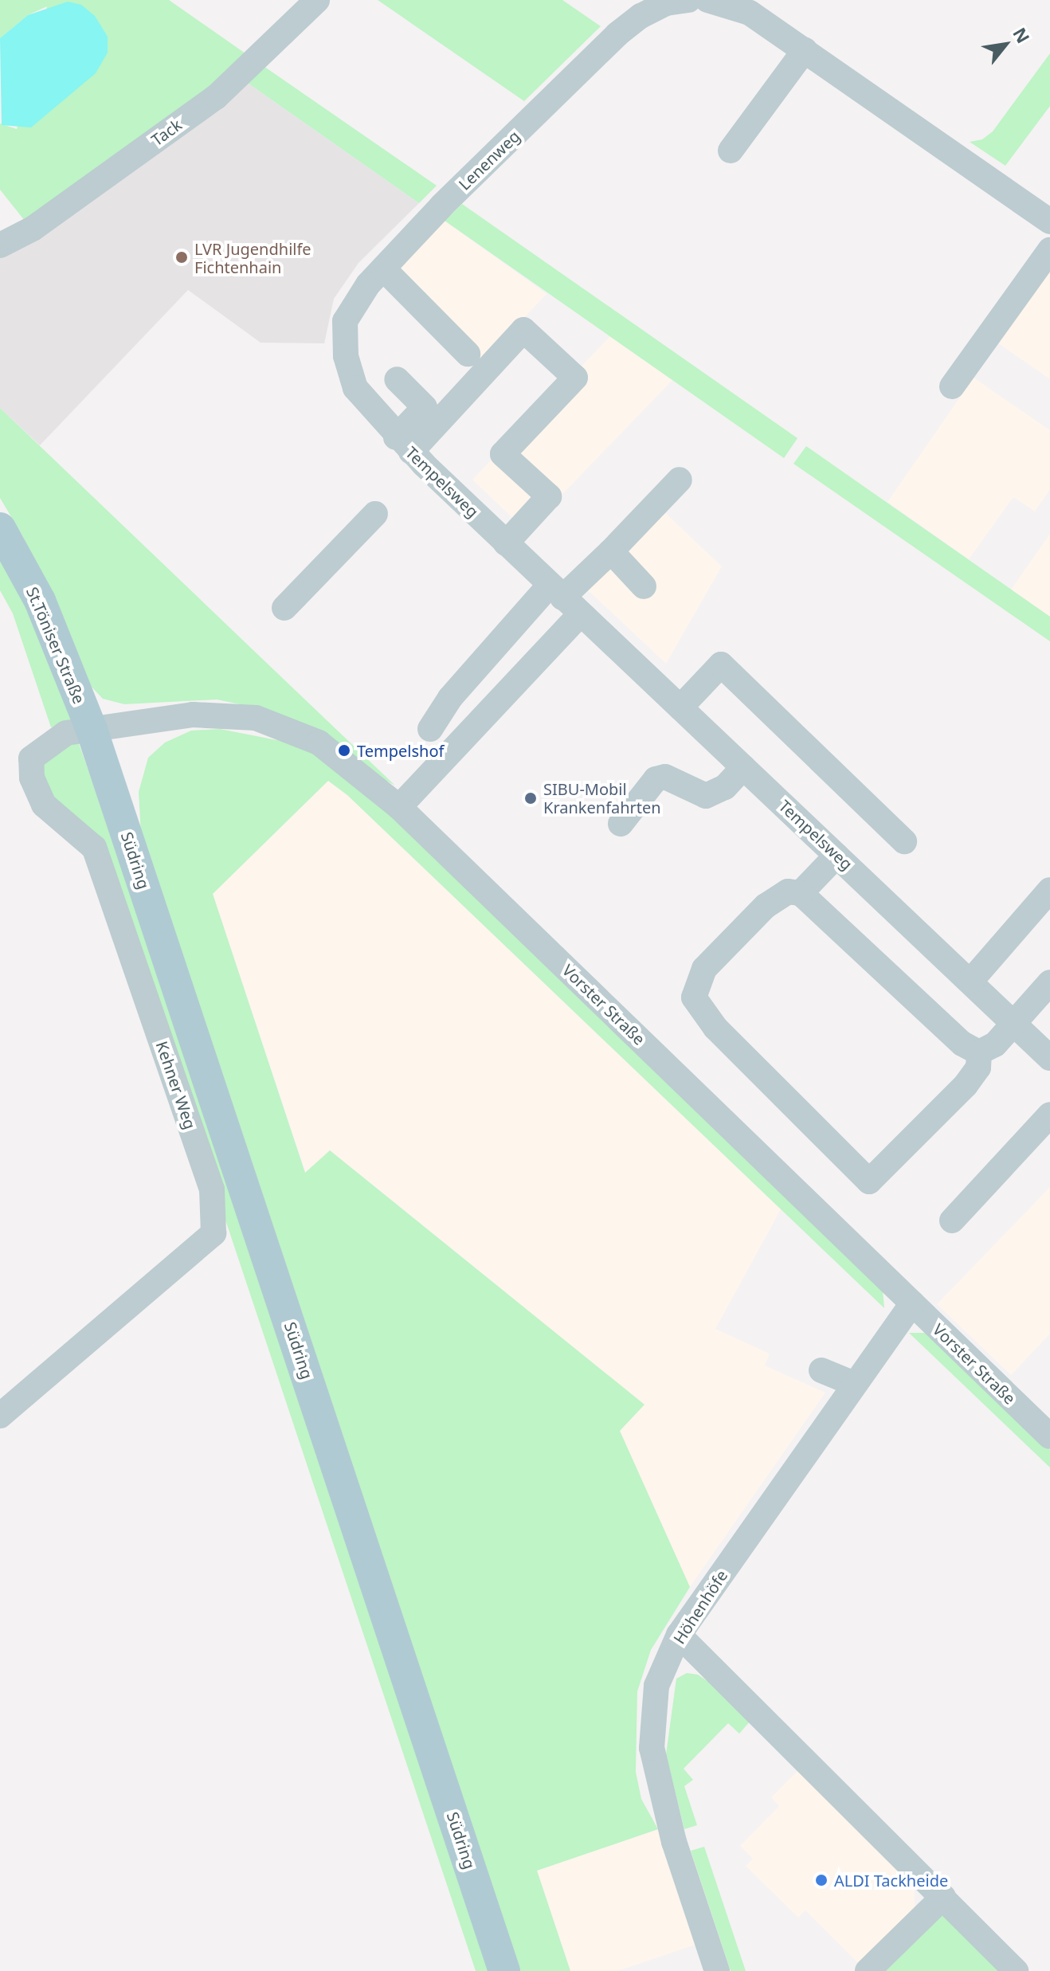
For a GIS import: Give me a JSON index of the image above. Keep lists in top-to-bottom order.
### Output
{
  "streets": {
    "main road": ["St.Töniser Straße", "Südring"],
    "street": [
      "Tack",
      "Lenenweg",
      "Tempelsweg",
      "Vorster Straße",
      "Kehner Weg",
      "Höhenhöfe"
    ]
  },
  "crossings": [
    ["Lenenweg", "Tempelsweg"],
    ["St.Töniser Straße", "Südring"],
    ["St.Töniser Straße", "Vorster Straße"],
    ["St.Töniser Straße", "Kehner Weg"],
    ["Südring", "Vorster Straße"],
    ["Südring", "Kehner Weg"],
    ["Vorster Straße", "Kehner Weg"],
    ["Vorster Straße", "Höhenhöfe"]
  ],
  "places": [
    "LVR Jugendhilfe Fichtenhain",
    "Tempelshof",
    "SIBU-Mobil Krankenfahrten",
    "ALDI Tackheide"
  ],
  "north": "top right"
}
